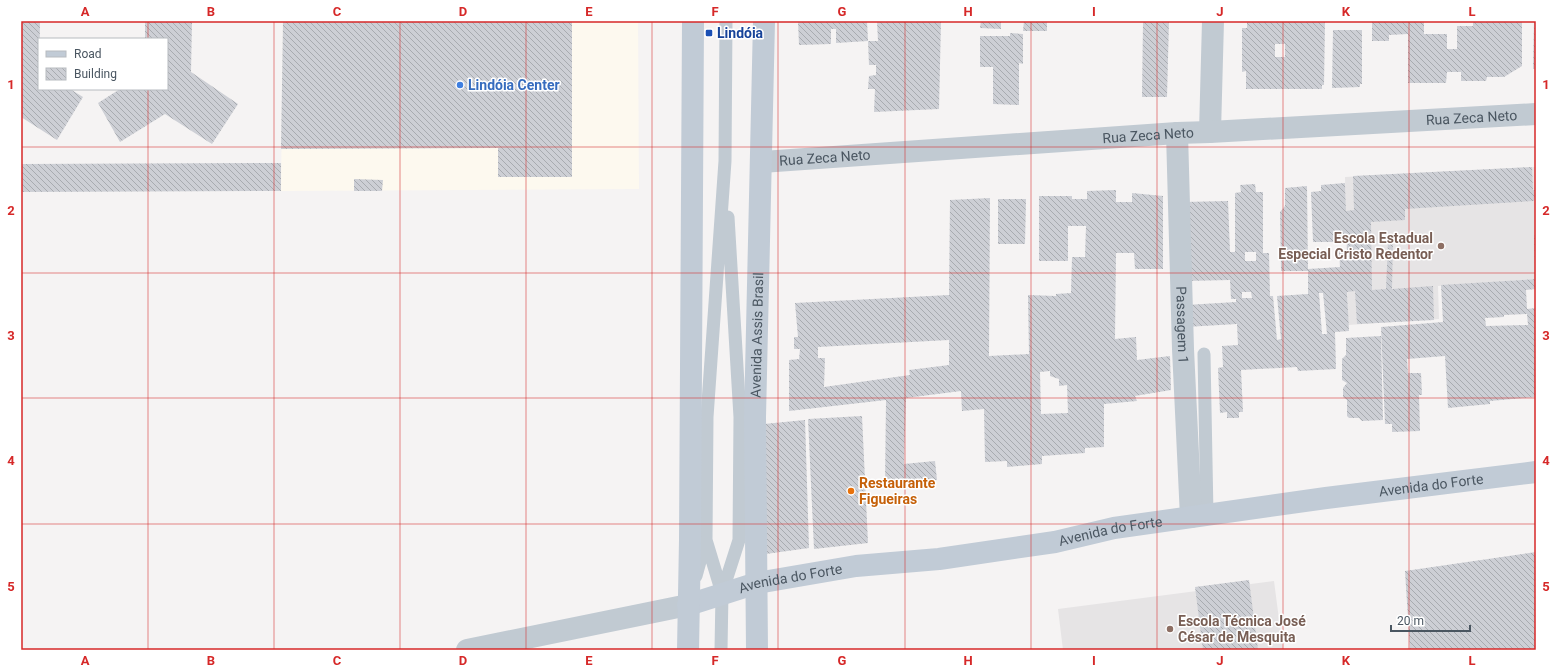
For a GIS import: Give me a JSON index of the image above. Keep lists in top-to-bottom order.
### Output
{
  "streets": {
    "main road": ["Avenida Assis Brasil", "Avenida do Forte"],
    "street": ["Rua Zeca Neto", "Passagem 1"]
  },
  "crossings": [
    ["Rua Zeca Neto", "Passagem 1"],
    ["Rua Zeca Neto", "Avenida Assis Brasil"],
    ["Passagem 1", "Avenida do Forte"],
    ["Avenida Assis Brasil", "Avenida do Forte"]
  ],
  "places": {
    "transit": ["Lindóia"],
    "other": [
      "Lindóia Center",
      "Escola Estadual Especial Cristo Redentor",
      "Restaurante Figueiras",
      "Escola Técnica José César de Mesquita"
    ]
  },
  "legend": ["Road", "Building"],
  "scale_bar": "20 m",
  "grid": {
    "columns": [
      "A",
      "B",
      "C",
      "D",
      "E",
      "F",
      "G",
      "H",
      "I",
      "J",
      "K",
      "L"
    ],
    "rows": [
      "1",
      "2",
      "3",
      "4",
      "5"
    ]
  }
}
